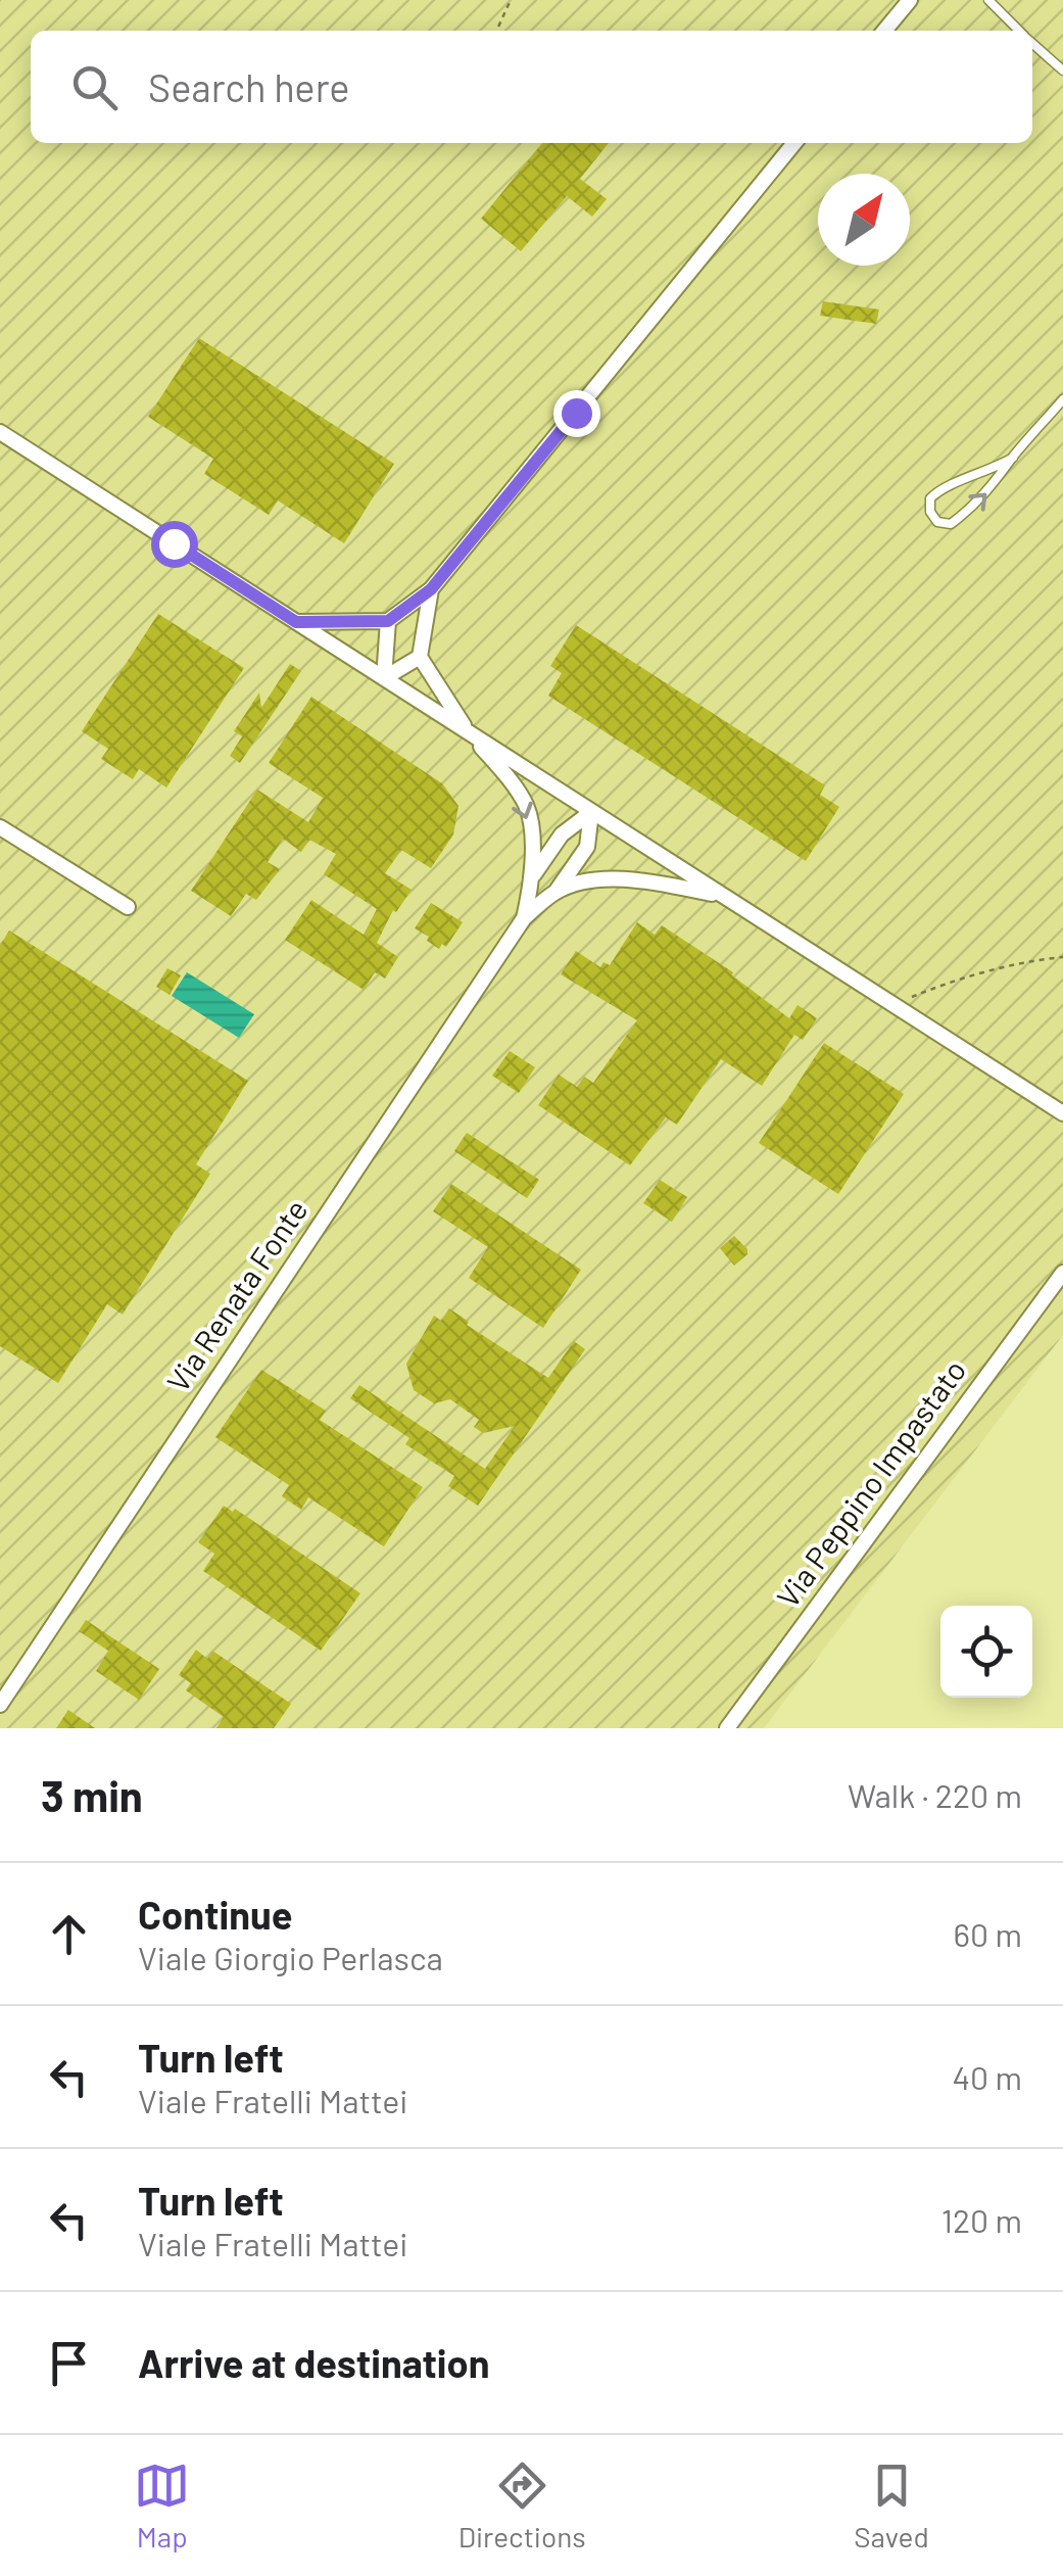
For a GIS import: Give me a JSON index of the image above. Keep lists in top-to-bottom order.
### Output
{
  "streets": {
    "street": ["Via Renata Fonte", "Via Peppino Impastato"]
  },
  "north": "top right",
  "page": {
    "search": "Search here",
    "heading": ["3 min", "Walk · 220 m"],
    "list": [
      ["Continue", "Viale Giorgio Perlasca", "60 m"],
      ["Turn left", "Viale Fratelli Mattei", "40 m"],
      ["Turn left", "Viale Fratelli Mattei", "120 m"],
      "Arrive at destination"
    ],
    "nav": ["Map", "Directions", "Saved"]
  }
}
